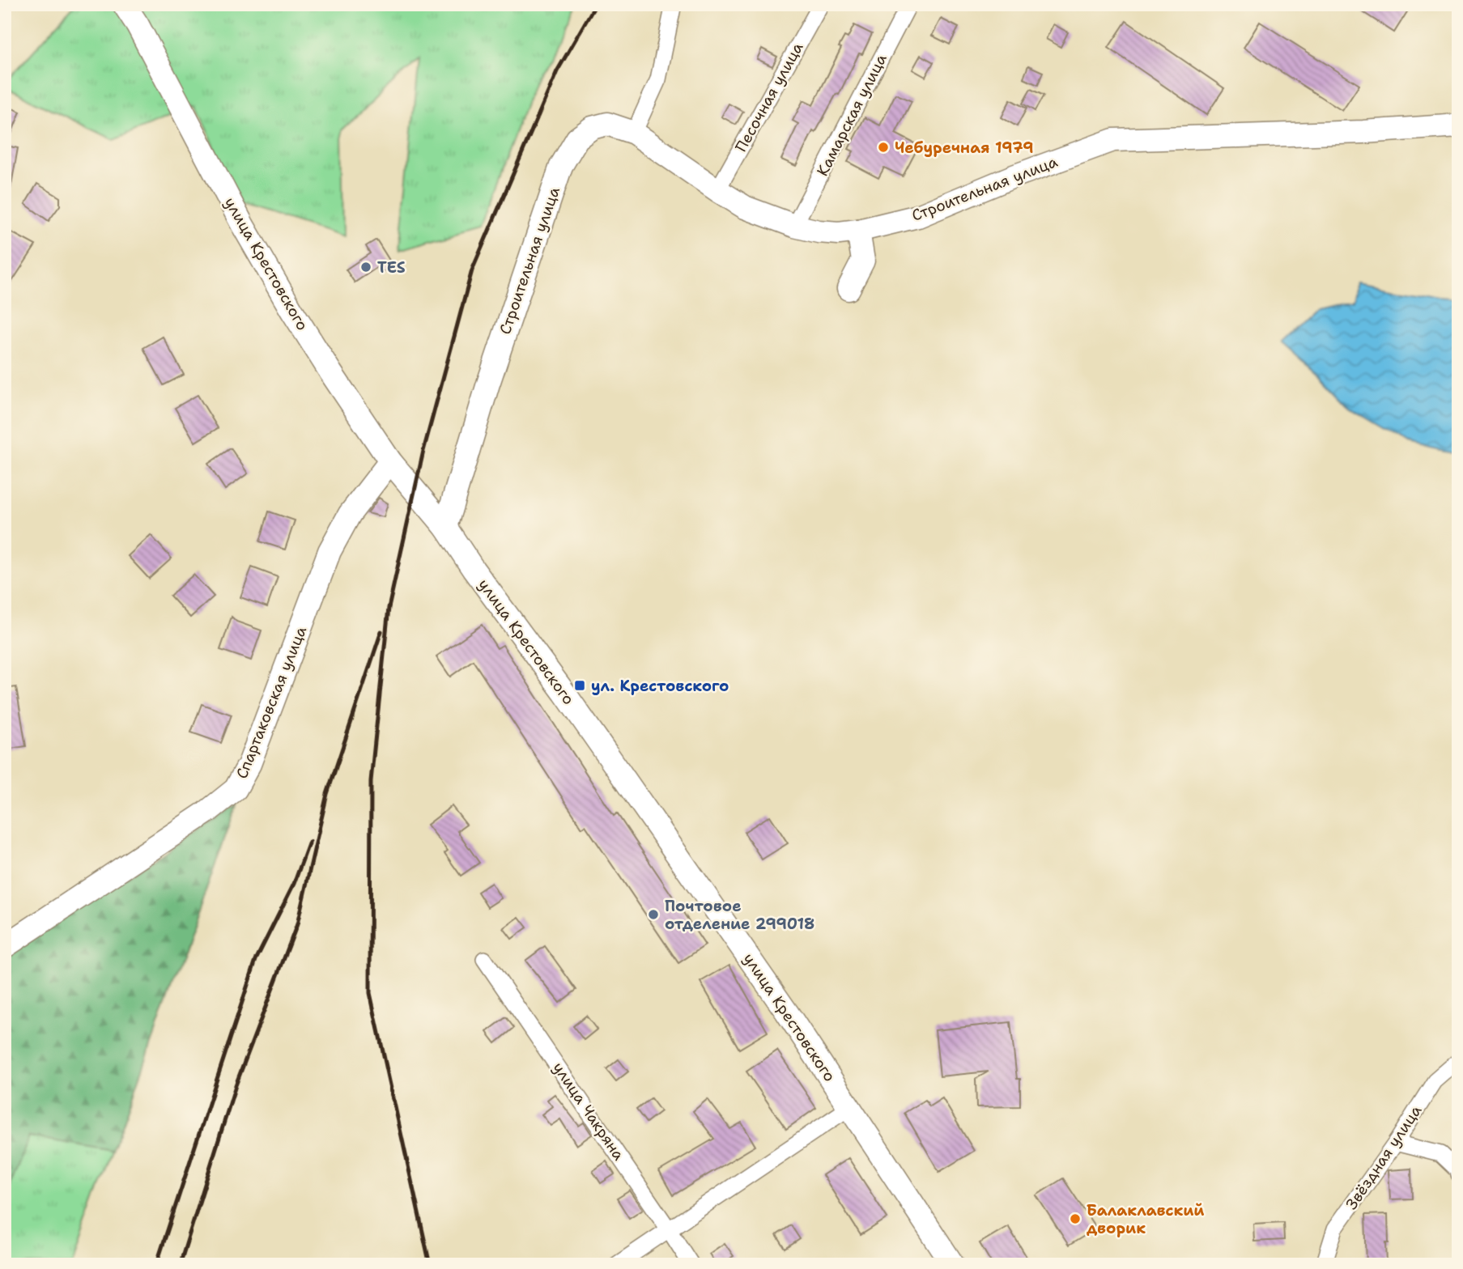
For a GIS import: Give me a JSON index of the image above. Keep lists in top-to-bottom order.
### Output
{
  "streets": {
    "main road": ["Строительная улица", "улица Крестовского", "Спартаковская улица"],
    "street": [
      "Песочная улица",
      "Камарская улица",
      "улица Чакряна",
      "Звёздная улица"
    ]
  },
  "crossings": [
    ["Песочная улица", "Строительная улица"],
    ["Камарская улица", "Строительная улица"],
    ["Строительная улица", "улица Крестовского"],
    ["улица Крестовского", "Спартаковская улица"]
  ],
  "places": {
    "other": [
      "Чебуречная 1979",
      "TES",
      "Почтовое отделение 299018",
      "Балаклавский дворик"
    ],
    "transit": ["ул. Крестовского"]
  }
}
